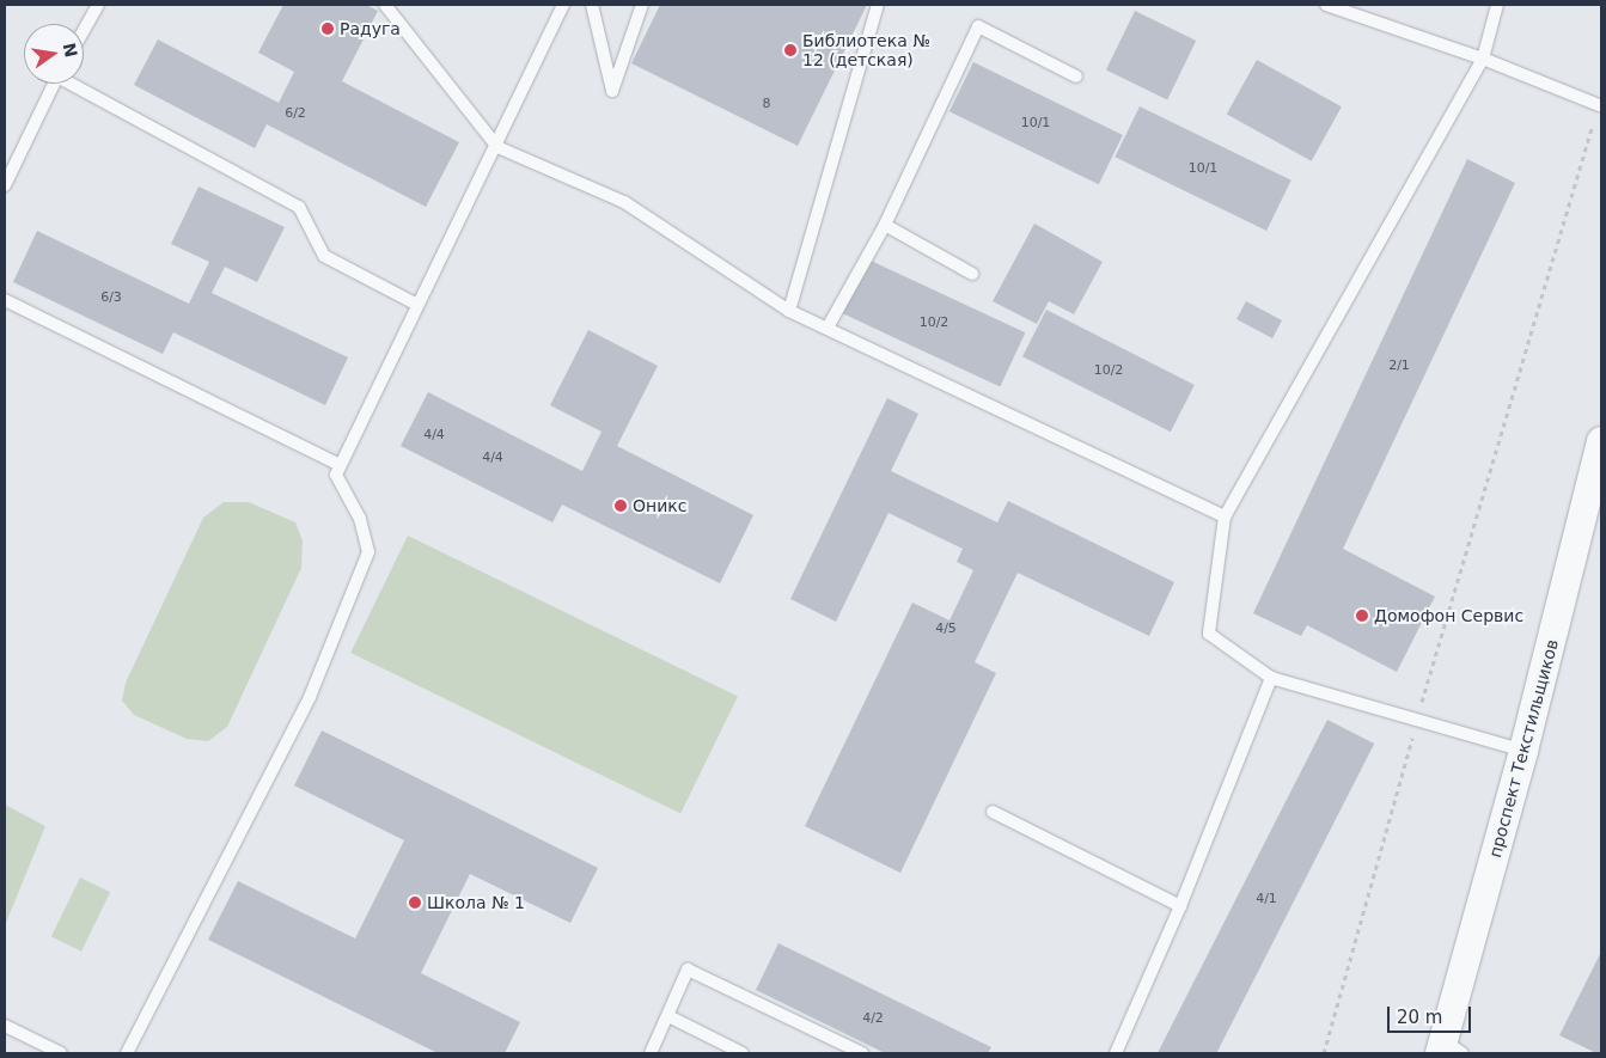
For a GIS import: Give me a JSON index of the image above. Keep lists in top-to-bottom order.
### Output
{
  "streets": {
    "street": ["проспект Текстильщиков"]
  },
  "places": [
    "Радуга",
    "Библиотека № 12 (детская)",
    "Оникс",
    "Домофон Сервис",
    "Школа № 1"
  ],
  "house_numbers": [
    "8",
    "6/2",
    "10/1",
    "10/1",
    "6/3",
    "10/2",
    "2/1",
    "10/2",
    "4/4",
    "4/4",
    "4/5",
    "4/1",
    "4/2"
  ],
  "scale_bar": "20 m",
  "north": "right"
}
